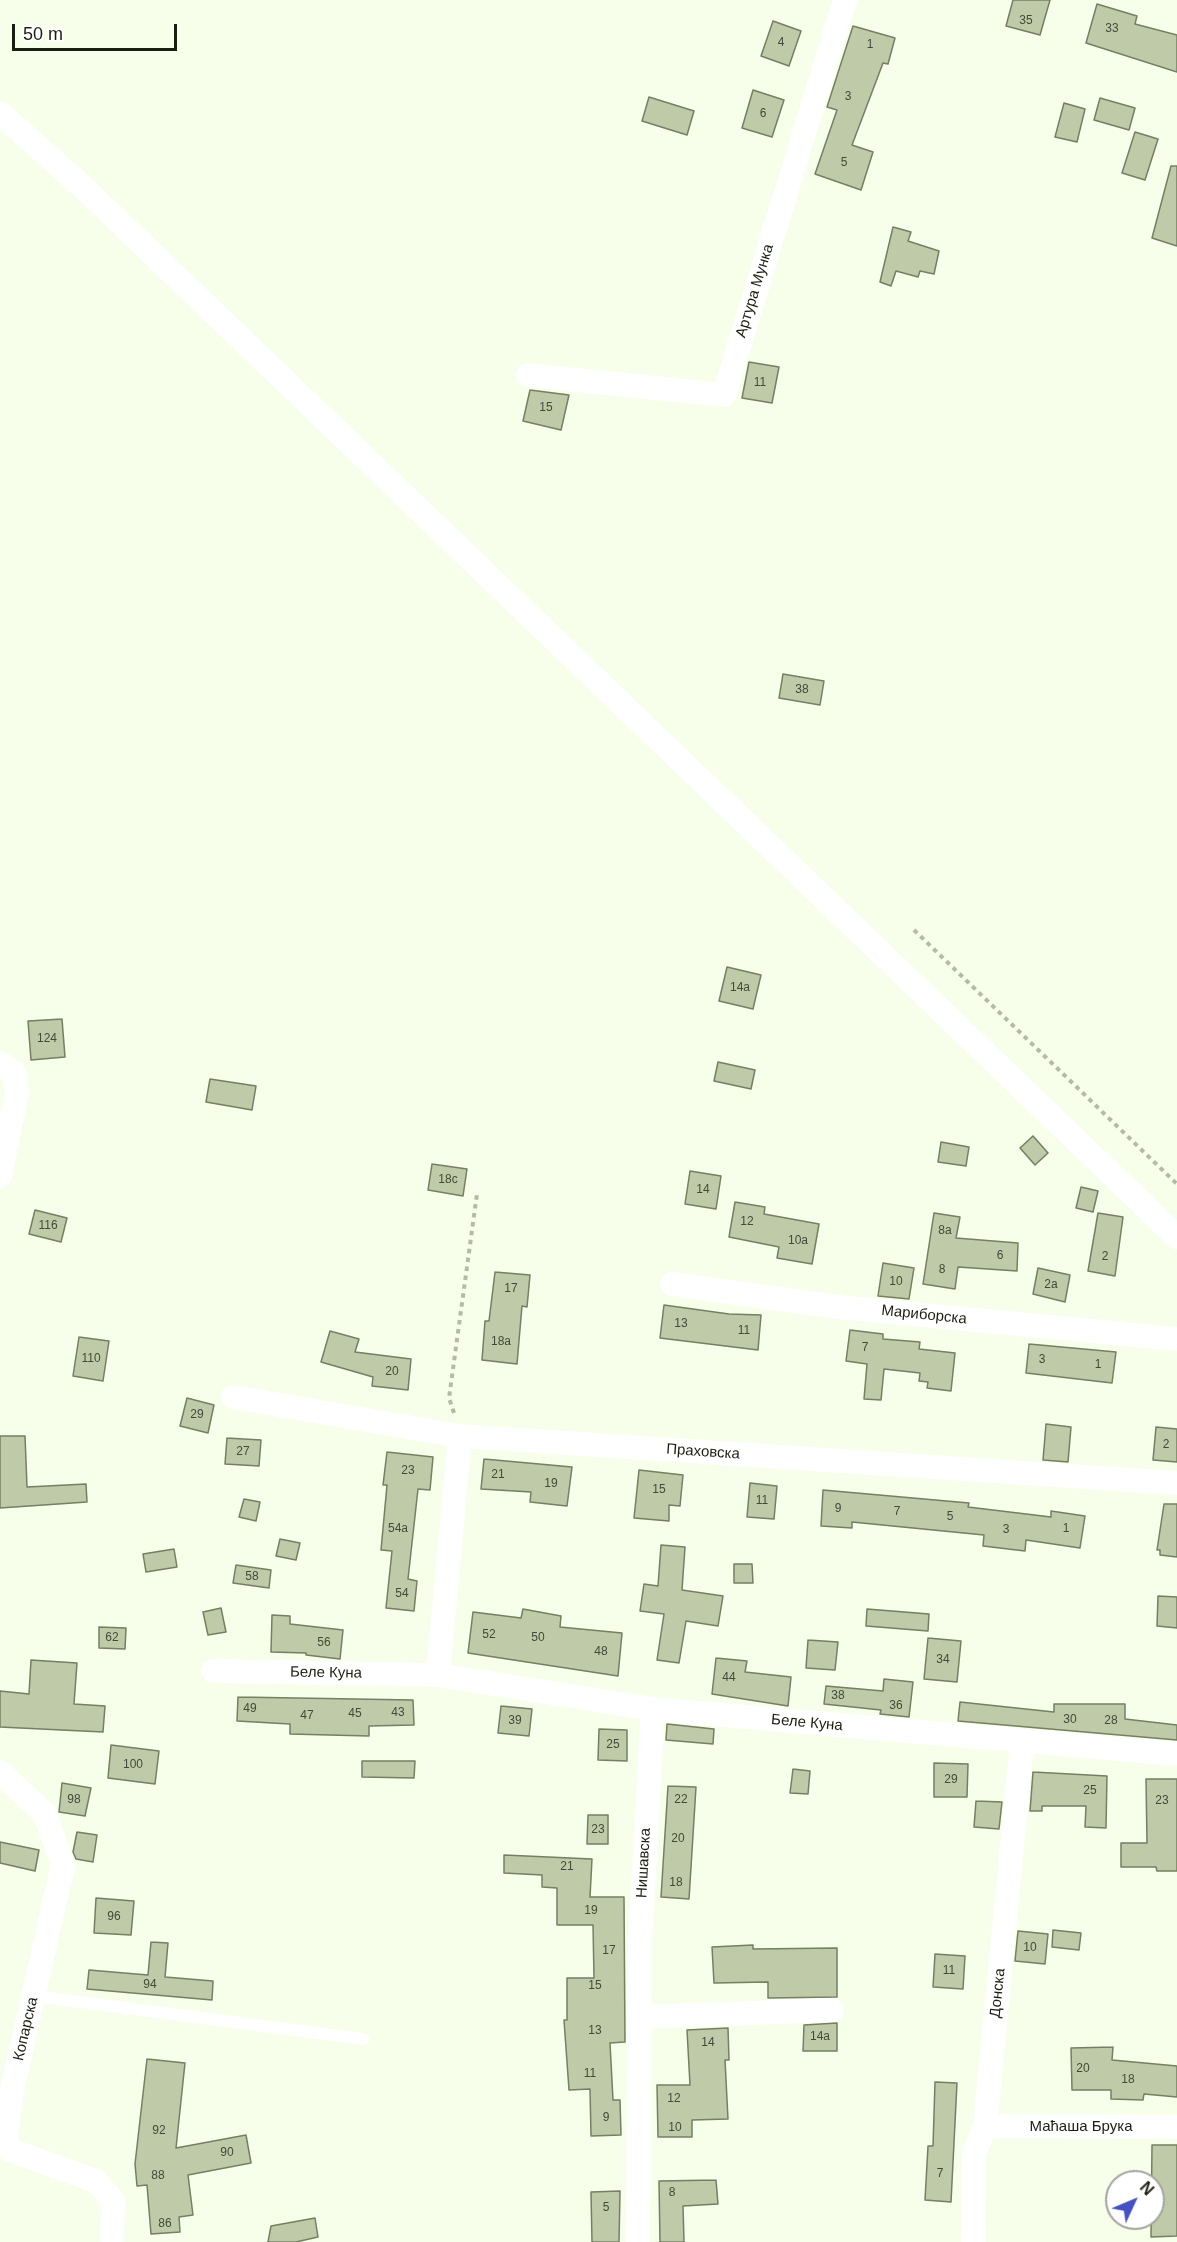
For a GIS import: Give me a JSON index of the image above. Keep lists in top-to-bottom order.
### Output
{
  "streets": {
    "street": [
      "Артура Мунка",
      "Мариборска",
      "Праховска",
      "Беле Куна",
      "Нишавска",
      "Донска",
      "Копарска",
      "Маћаша Брука"
    ]
  },
  "crossings": [
    ["Беле Куна", "Нишавска"],
    ["Беле Куна", "Донска"],
    ["Донска", "Маћаша Брука"]
  ],
  "house_numbers": [
    "35",
    "33",
    "4",
    "1",
    "3",
    "6",
    "5",
    "11",
    "15",
    "38",
    "14a",
    "124",
    "18c",
    "14",
    "12",
    "116",
    "8a",
    "10a",
    "6",
    "2",
    "8",
    "10",
    "2a",
    "17",
    "13",
    "11",
    "18a",
    "7",
    "110",
    "3",
    "1",
    "20",
    "29",
    "2",
    "27",
    "23",
    "21",
    "19",
    "15",
    "11",
    "9",
    "7",
    "5",
    "54a",
    "1",
    "3",
    "58",
    "54",
    "52",
    "62",
    "50",
    "56",
    "48",
    "34",
    "44",
    "38",
    "36",
    "49",
    "43",
    "45",
    "47",
    "30",
    "39",
    "28",
    "25",
    "100",
    "29",
    "25",
    "98",
    "22",
    "23",
    "23",
    "20",
    "21",
    "18",
    "19",
    "96",
    "10",
    "17",
    "11",
    "94",
    "15",
    "13",
    "14a",
    "14",
    "20",
    "11",
    "18",
    "12",
    "9",
    "10",
    "92",
    "90",
    "7",
    "88",
    "8",
    "5",
    "86"
  ],
  "scale_bar": "50 m",
  "north": "top right"
}
